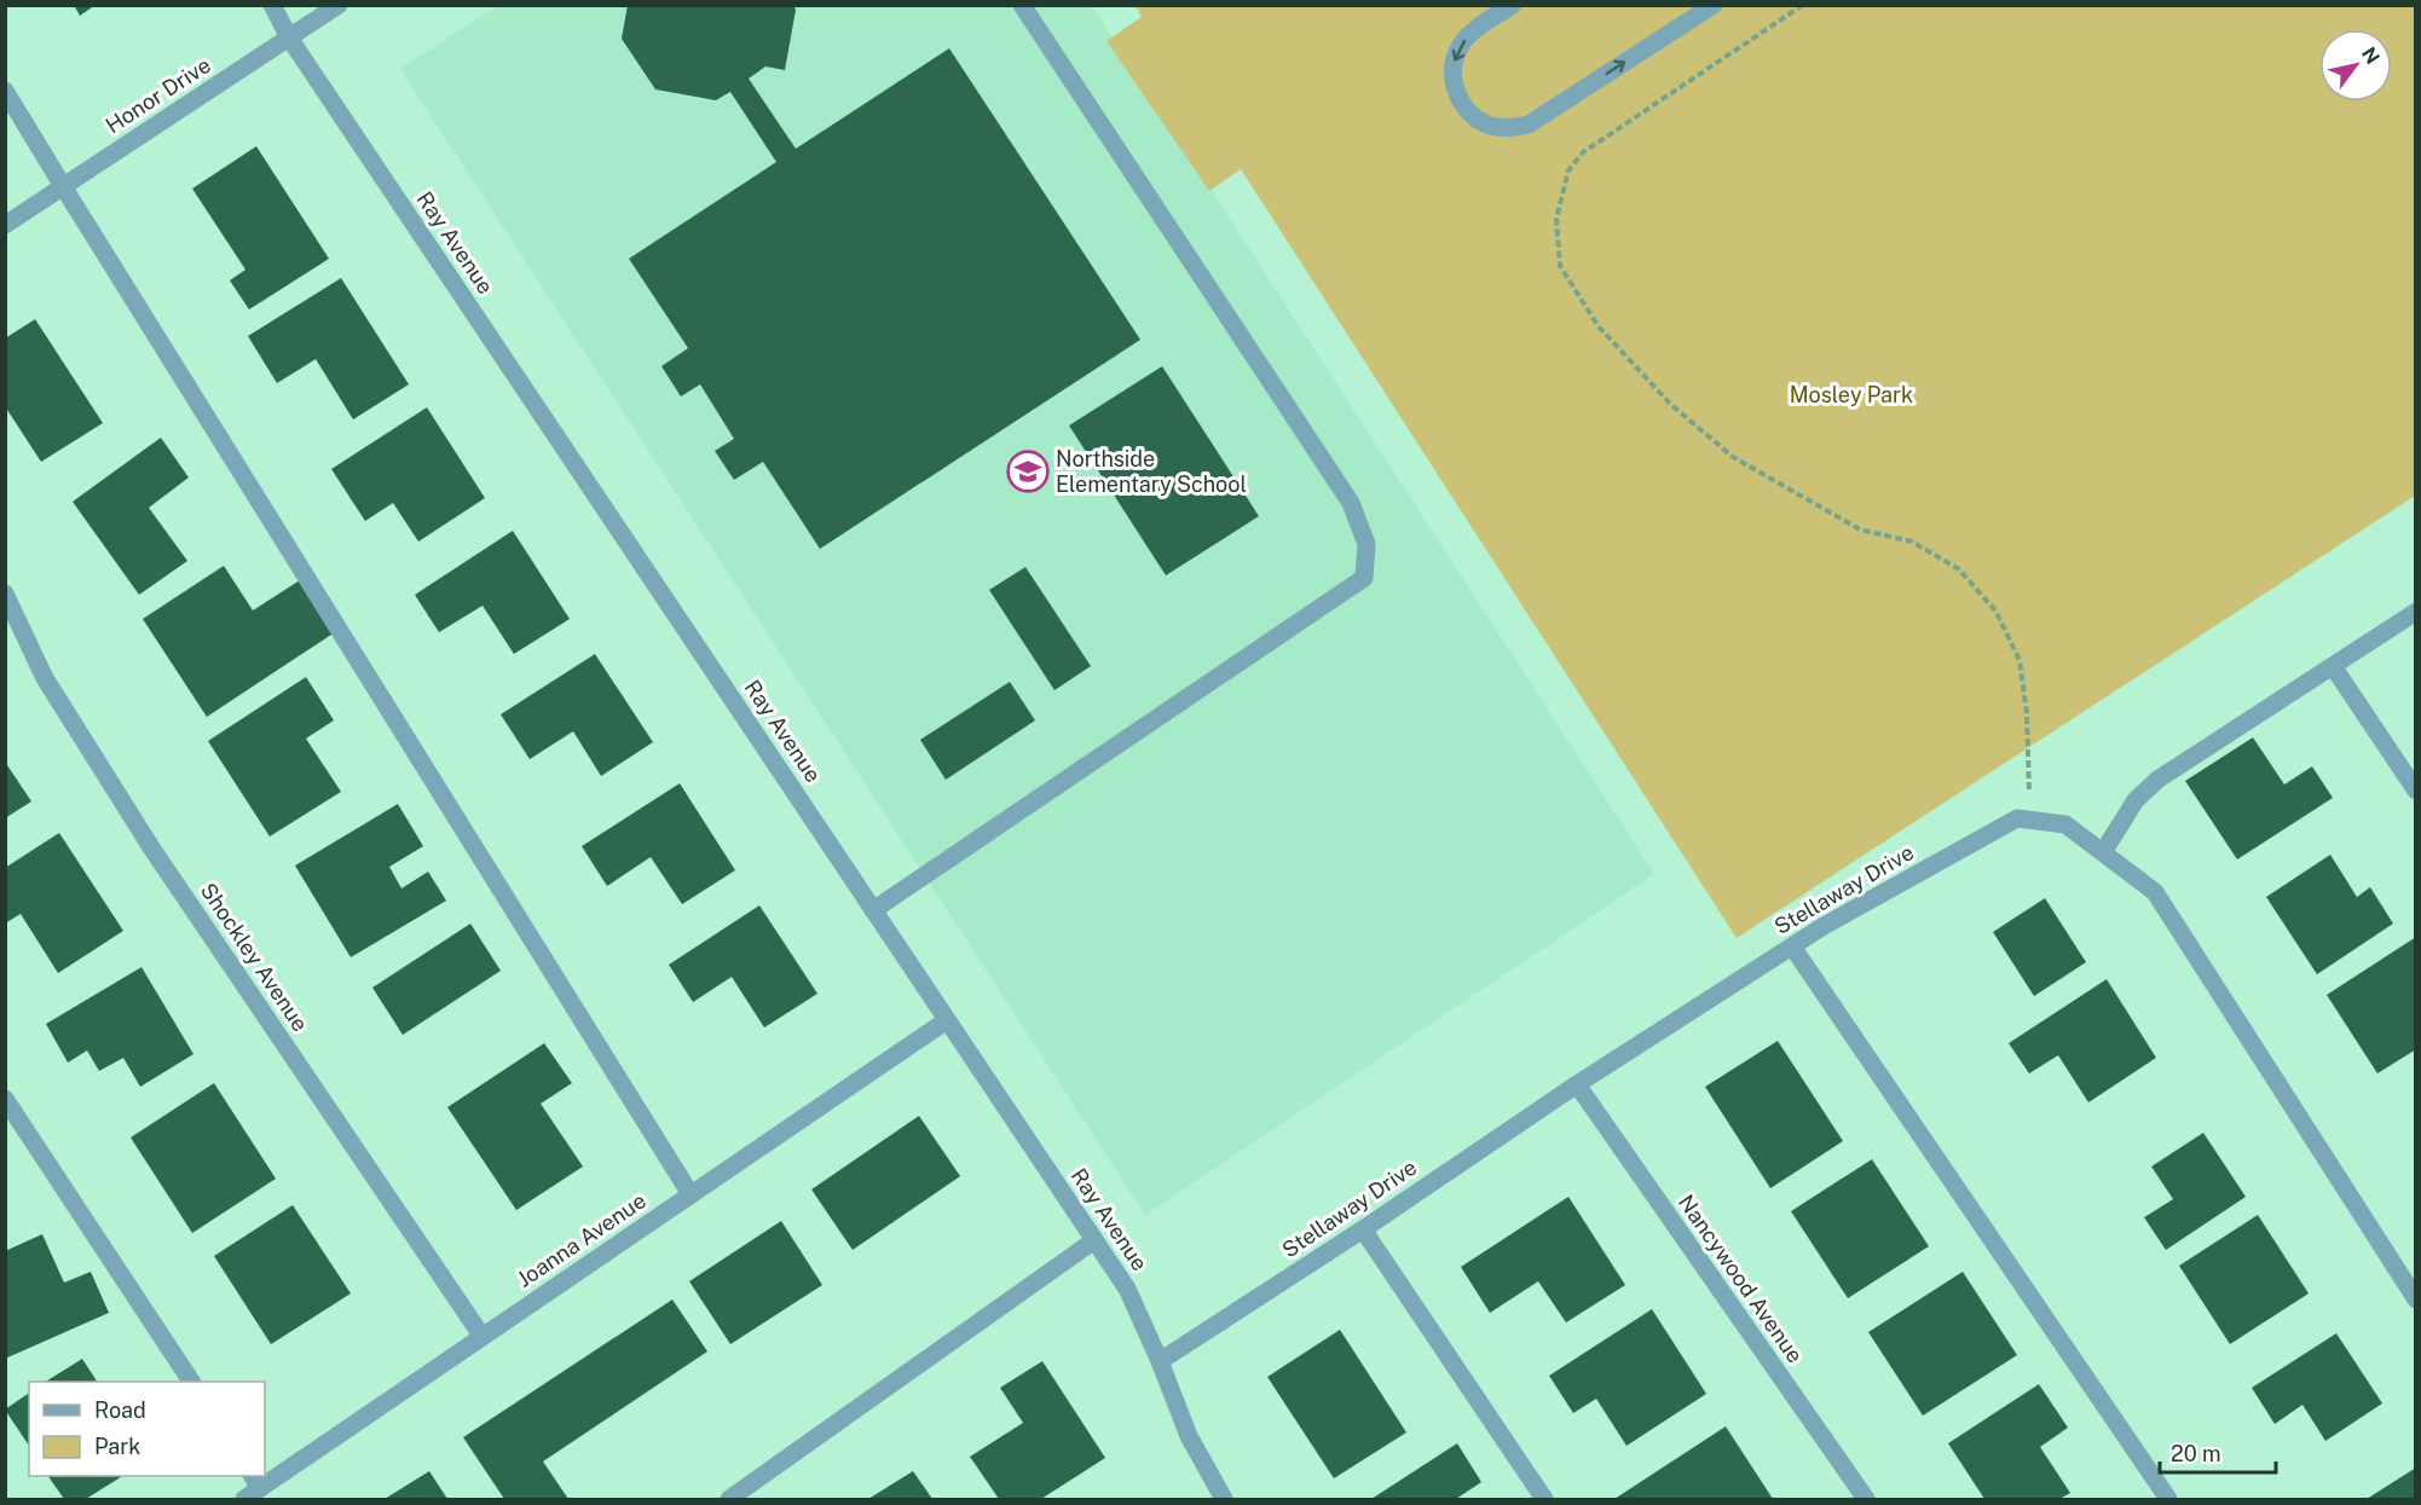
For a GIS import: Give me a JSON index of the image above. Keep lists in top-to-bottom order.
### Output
{
  "streets": {
    "street": [
      "Honor Drive",
      "Ray Avenue",
      "Stellaway Drive",
      "Shockley Avenue",
      "Joanna Avenue",
      "Nancywood Avenue"
    ]
  },
  "crossings": [
    ["Honor Drive", "Ray Avenue"],
    ["Ray Avenue", "Stellaway Drive"],
    ["Ray Avenue", "Joanna Avenue"],
    ["Stellaway Drive", "Nancywood Avenue"],
    ["Shockley Avenue", "Joanna Avenue"]
  ],
  "parks": ["Mosley Park"],
  "places": {
    "school or university": ["Northside Elementary School"]
  },
  "legend": ["Road", "Park"],
  "scale_bar": "20 m",
  "north": "top right"
}
